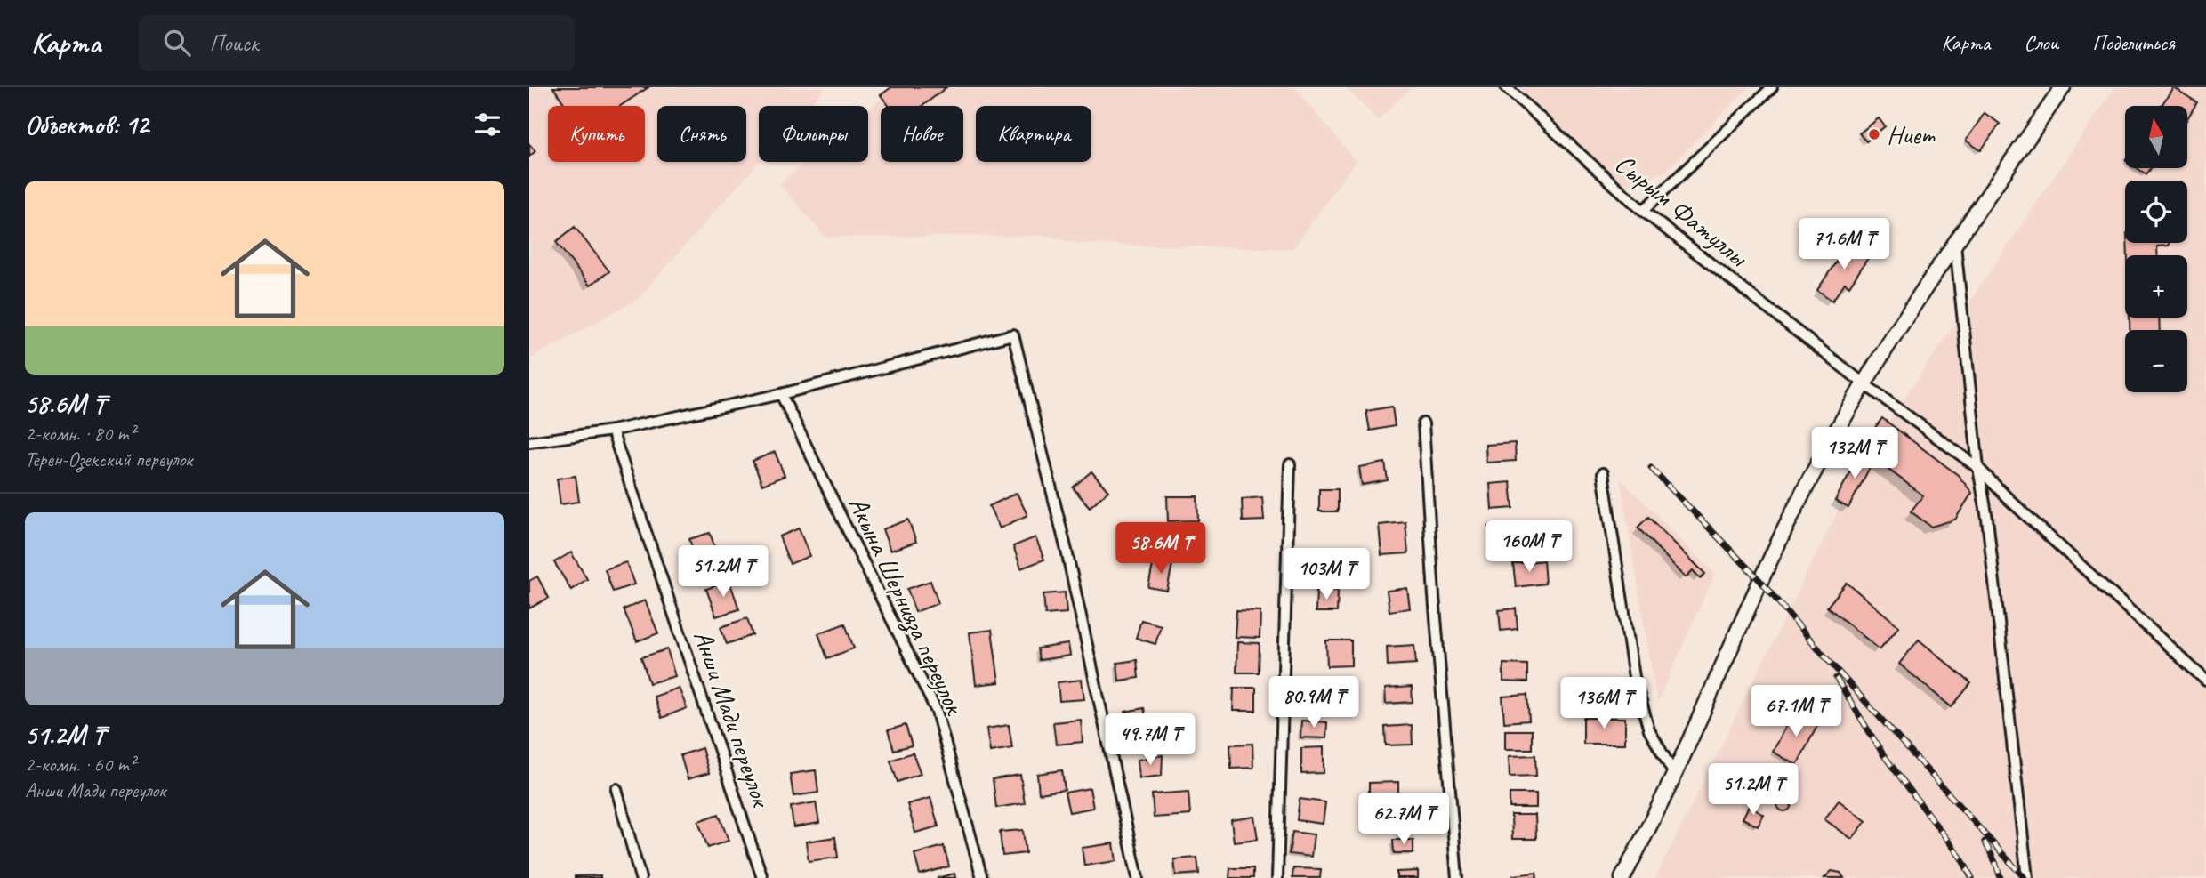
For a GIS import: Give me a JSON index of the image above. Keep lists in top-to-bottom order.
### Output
{
  "streets": {
    "street": ["Сырым Фатуллы", "Акына Шернияза переулок", "Анши Мади переулок"]
  },
  "places": ["Ниет"],
  "north": "top",
  "page": {
    "header": "Карта",
    "search": "Поиск",
    "nav": ["Карта", "Слои", "Поделиться"],
    "heading": "Объектов: 12",
    "map_buttons": ["+", "−"],
    "chip": [
      "Купить",
      "Снять",
      "Фильтры",
      "Новое",
      "Квартира"
    ],
    "list": [
      {
        "name": "58.6M ₸",
        "note": "2-комн. · 80 m² · Терен-Озекский переулок"
      },
      {
        "name": "51.2M ₸",
        "note": "2-комн. · 60 m² · Анши Мади переулок"
      }
    ],
    "price": [
      "71.6M ₸",
      "132M ₸",
      "160M ₸",
      "58.6M ₸",
      "51.2M ₸",
      "103M ₸",
      "80.9M ₸",
      "136M ₸",
      "67.1M ₸",
      "49.7M ₸",
      "51.2M ₸",
      "62.7M ₸"
    ]
  }
}
